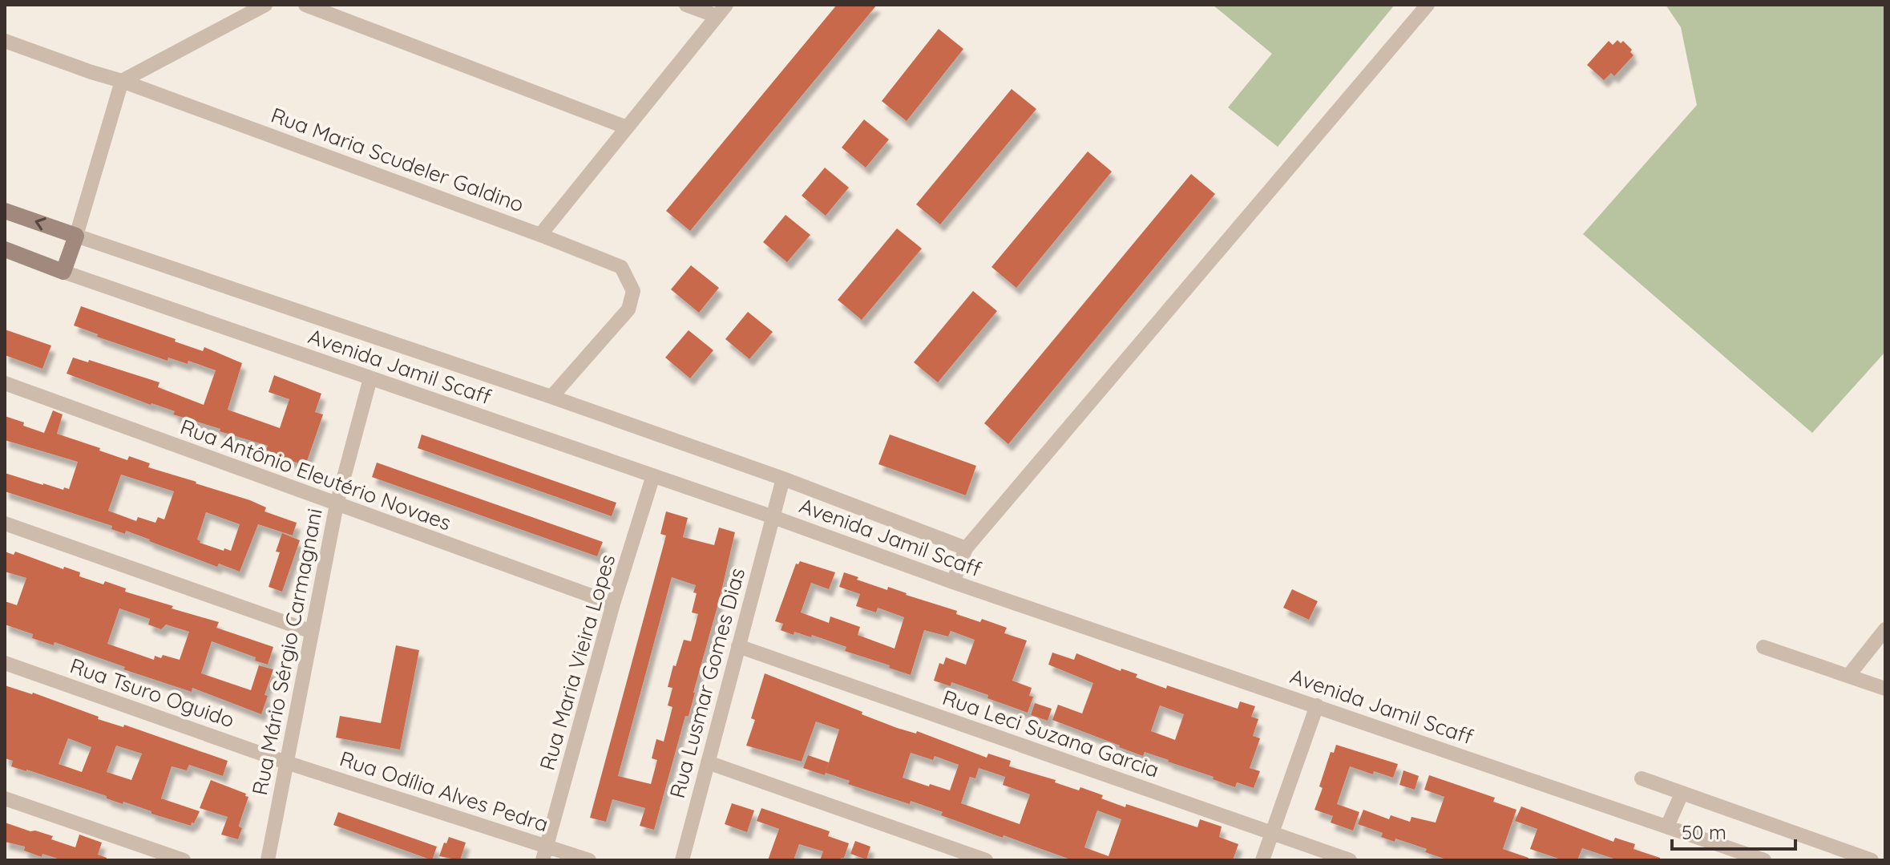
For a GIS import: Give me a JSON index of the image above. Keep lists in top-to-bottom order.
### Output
{
  "streets": {
    "street": [
      "Rua Maria Scudeler Galdino",
      "Avenida Jamil Scaff",
      "Rua Antônio Eleutério Novaes",
      "Rua Mário Sérgio Carmagnani",
      "Rua Maria Vieira Lopes",
      "Rua Lusmar Gomes Dias",
      "Rua Tsuro Oguido",
      "Rua Leci Suzana Garcia",
      "Rua Odília Alves Pedra"
    ]
  },
  "crossings": [
    ["Rua Maria Scudeler Galdino", "Avenida Jamil Scaff"],
    ["Avenida Jamil Scaff", "Rua Mário Sérgio Carmagnani"],
    ["Avenida Jamil Scaff", "Rua Maria Vieira Lopes"],
    ["Avenida Jamil Scaff", "Rua Lusmar Gomes Dias"],
    ["Rua Antônio Eleutério Novaes", "Rua Mário Sérgio Carmagnani"],
    ["Rua Antônio Eleutério Novaes", "Rua Maria Vieira Lopes"],
    ["Rua Mário Sérgio Carmagnani", "Rua Tsuro Oguido"],
    ["Rua Mário Sérgio Carmagnani", "Rua Odília Alves Pedra"],
    ["Rua Maria Vieira Lopes", "Rua Odília Alves Pedra"],
    ["Rua Lusmar Gomes Dias", "Rua Leci Suzana Garcia"],
    ["Rua Tsuro Oguido", "Rua Odília Alves Pedra"]
  ],
  "scale_bar": "50 m"
}
